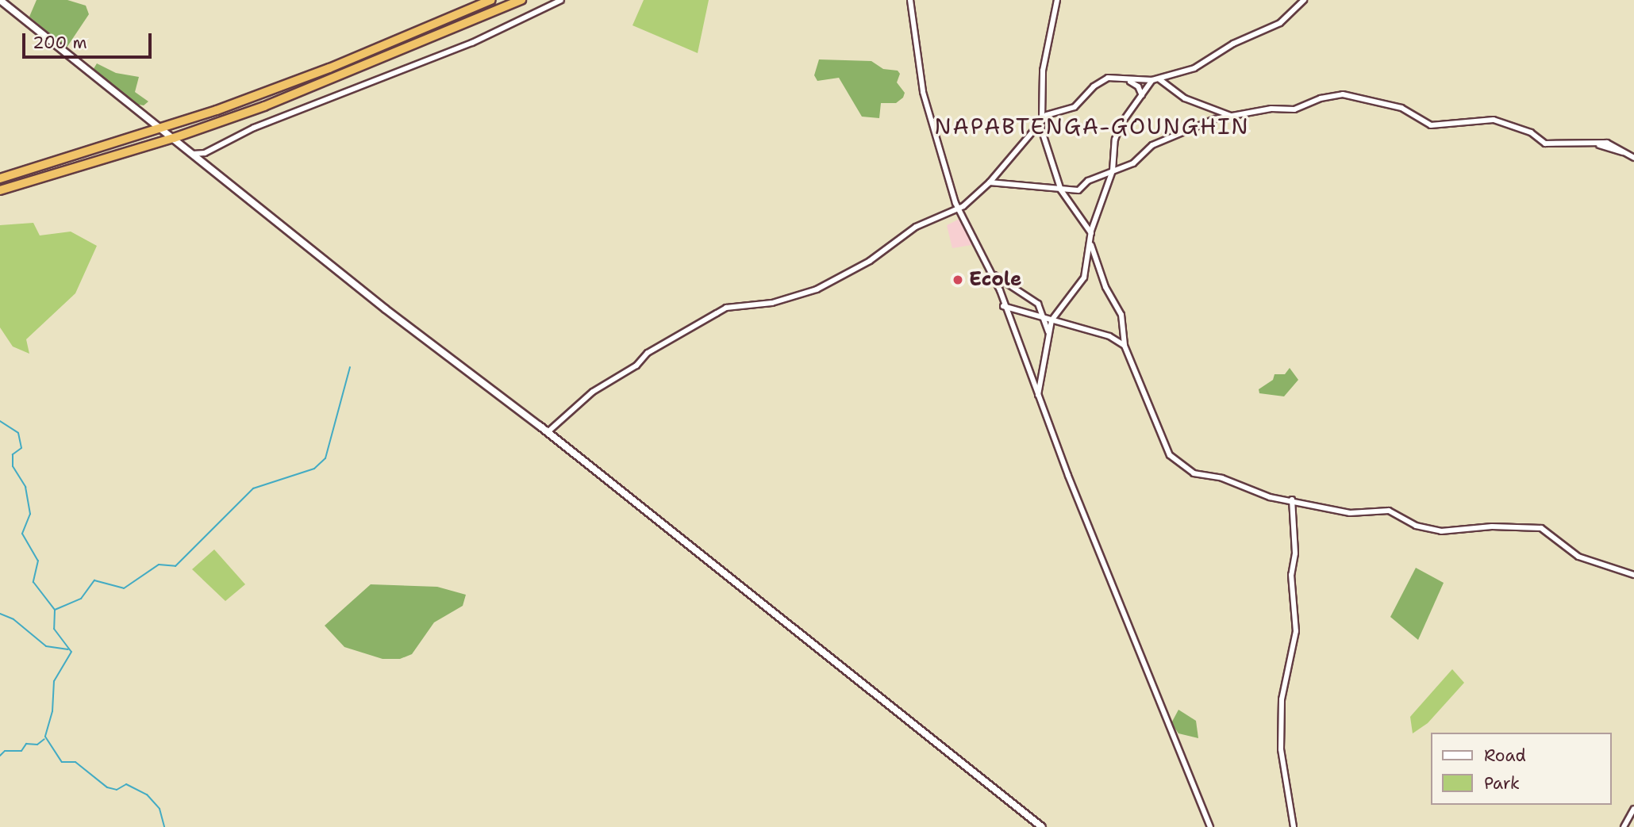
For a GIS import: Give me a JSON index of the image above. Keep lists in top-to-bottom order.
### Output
{
  "districts": ["NAPABTENGA-GOUNGHIN"],
  "places": ["Ecole"],
  "legend": ["Road", "Park"],
  "scale_bar": "200 m"
}
